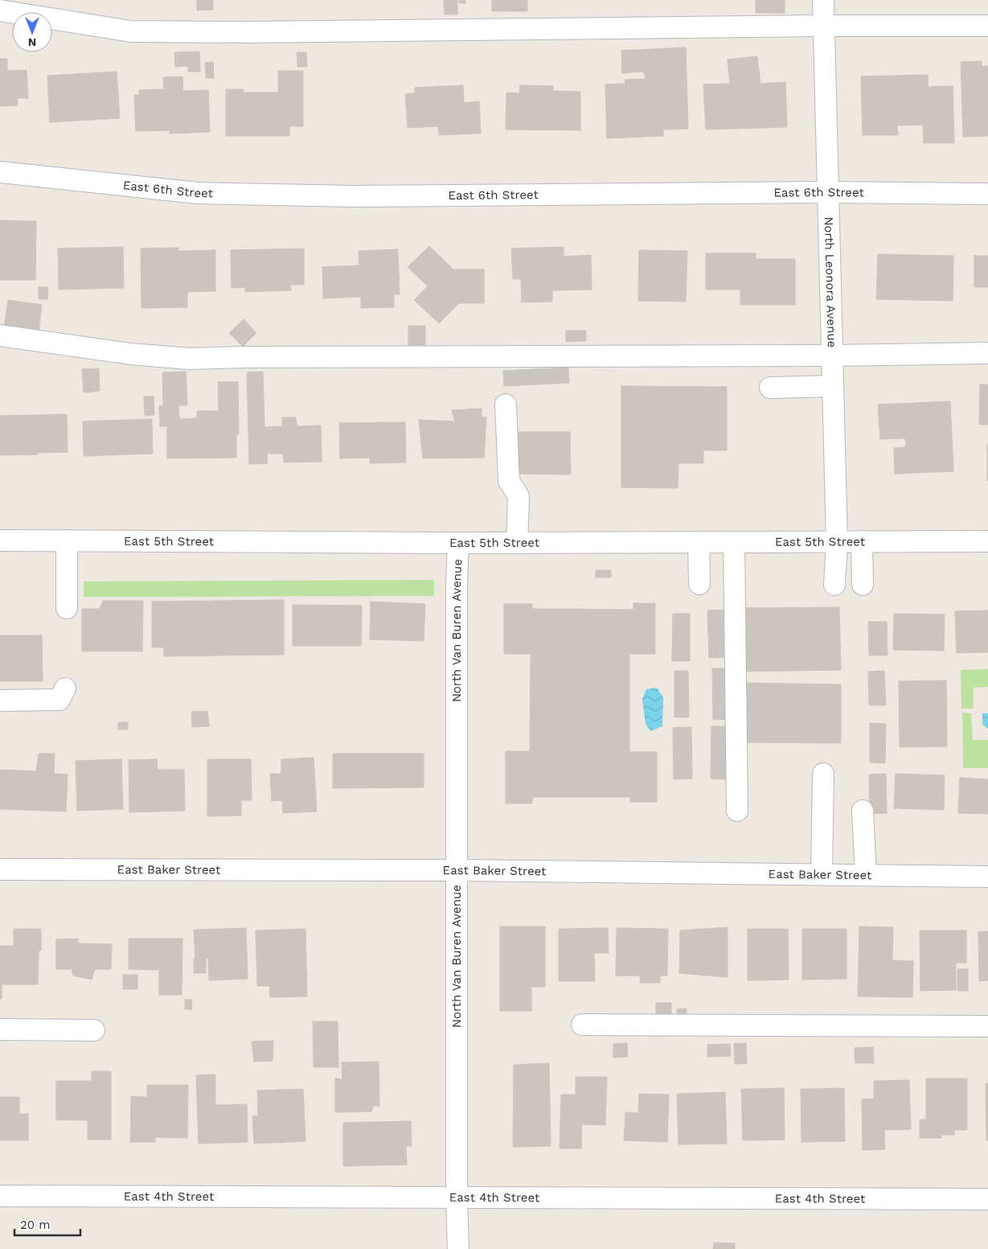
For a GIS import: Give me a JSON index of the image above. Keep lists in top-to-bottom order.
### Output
{
  "streets": {
    "street": [
      "East 6th Street",
      "North Leonora Avenue",
      "East 5th Street",
      "North Van Buren Avenue",
      "East Baker Street",
      "East 4th Street"
    ]
  },
  "crossings": [
    ["East 6th Street", "North Leonora Avenue"],
    ["North Leonora Avenue", "East 5th Street"],
    ["East 5th Street", "North Van Buren Avenue"],
    ["North Van Buren Avenue", "East Baker Street"],
    ["North Van Buren Avenue", "East 4th Street"]
  ],
  "scale_bar": "20 m",
  "north": "bottom"
}
